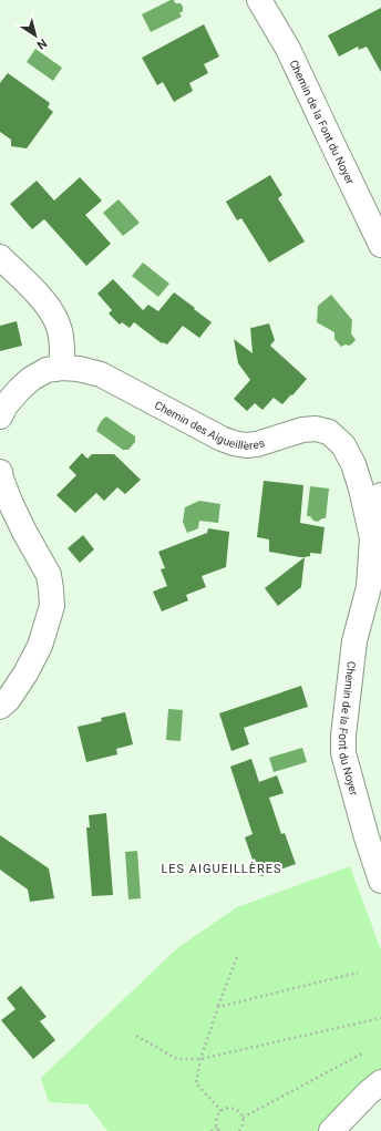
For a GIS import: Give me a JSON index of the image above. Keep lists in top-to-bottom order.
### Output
{
  "streets": {
    "street": ["Chemin de la Font du Noyer", "Chemin des Aigueillères"]
  },
  "crossings": [
    ["Chemin de la Font du Noyer", "Chemin des Aigueillères"]
  ],
  "districts": ["LES AIGUEILLÈRES"],
  "north": "bottom right"
}
